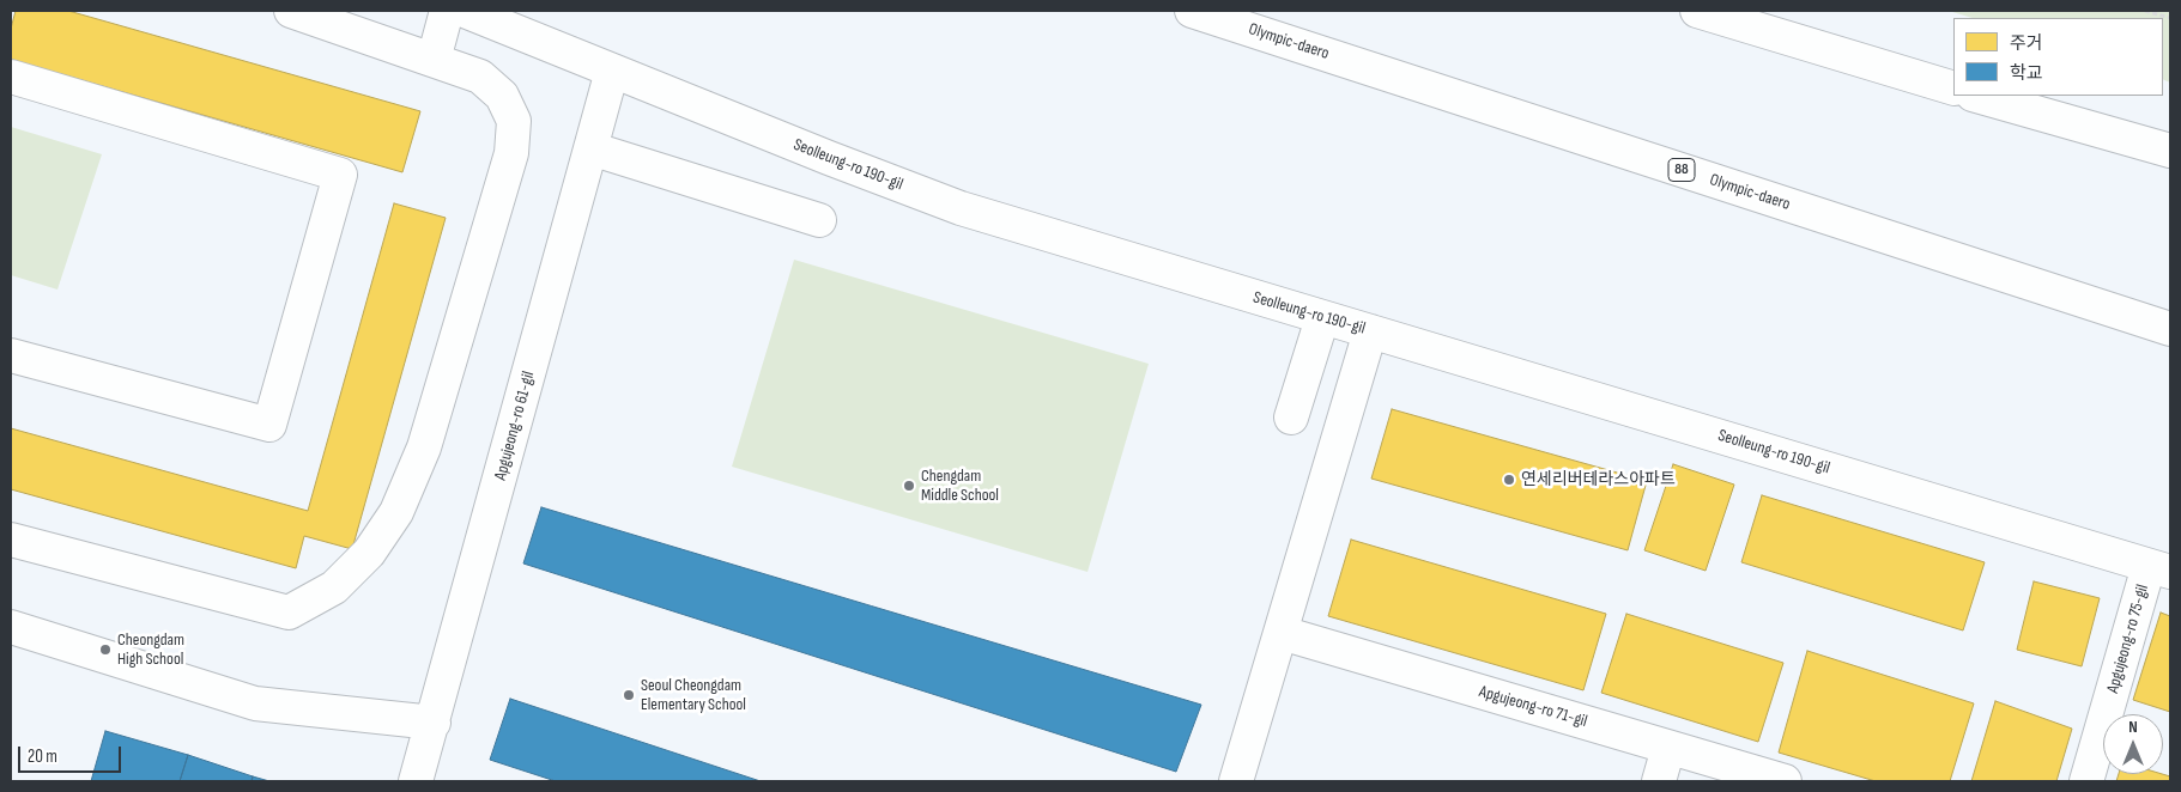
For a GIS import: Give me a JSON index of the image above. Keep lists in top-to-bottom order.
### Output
{
  "streets": {
    "main road": [
      "Olympic-daero",
      "Seolleung-ro 190-gil",
      "88",
      "Apgujeong-ro 61-gil",
      "Apgujeong-ro 75-gil",
      "Apgujeong-ro 71-gil"
    ]
  },
  "crossings": [
    ["Seolleung-ro 190-gil", "Apgujeong-ro 61-gil"],
    ["Seolleung-ro 190-gil", "Apgujeong-ro 75-gil"]
  ],
  "places": [
    "연세리버테라스아파트",
    "Chengdam Middle School",
    "Cheongdam High School",
    "Seoul Cheongdam Elementary School"
  ],
  "legend": ["주거", "학교"],
  "scale_bar": "20 m",
  "north": "top"
}
